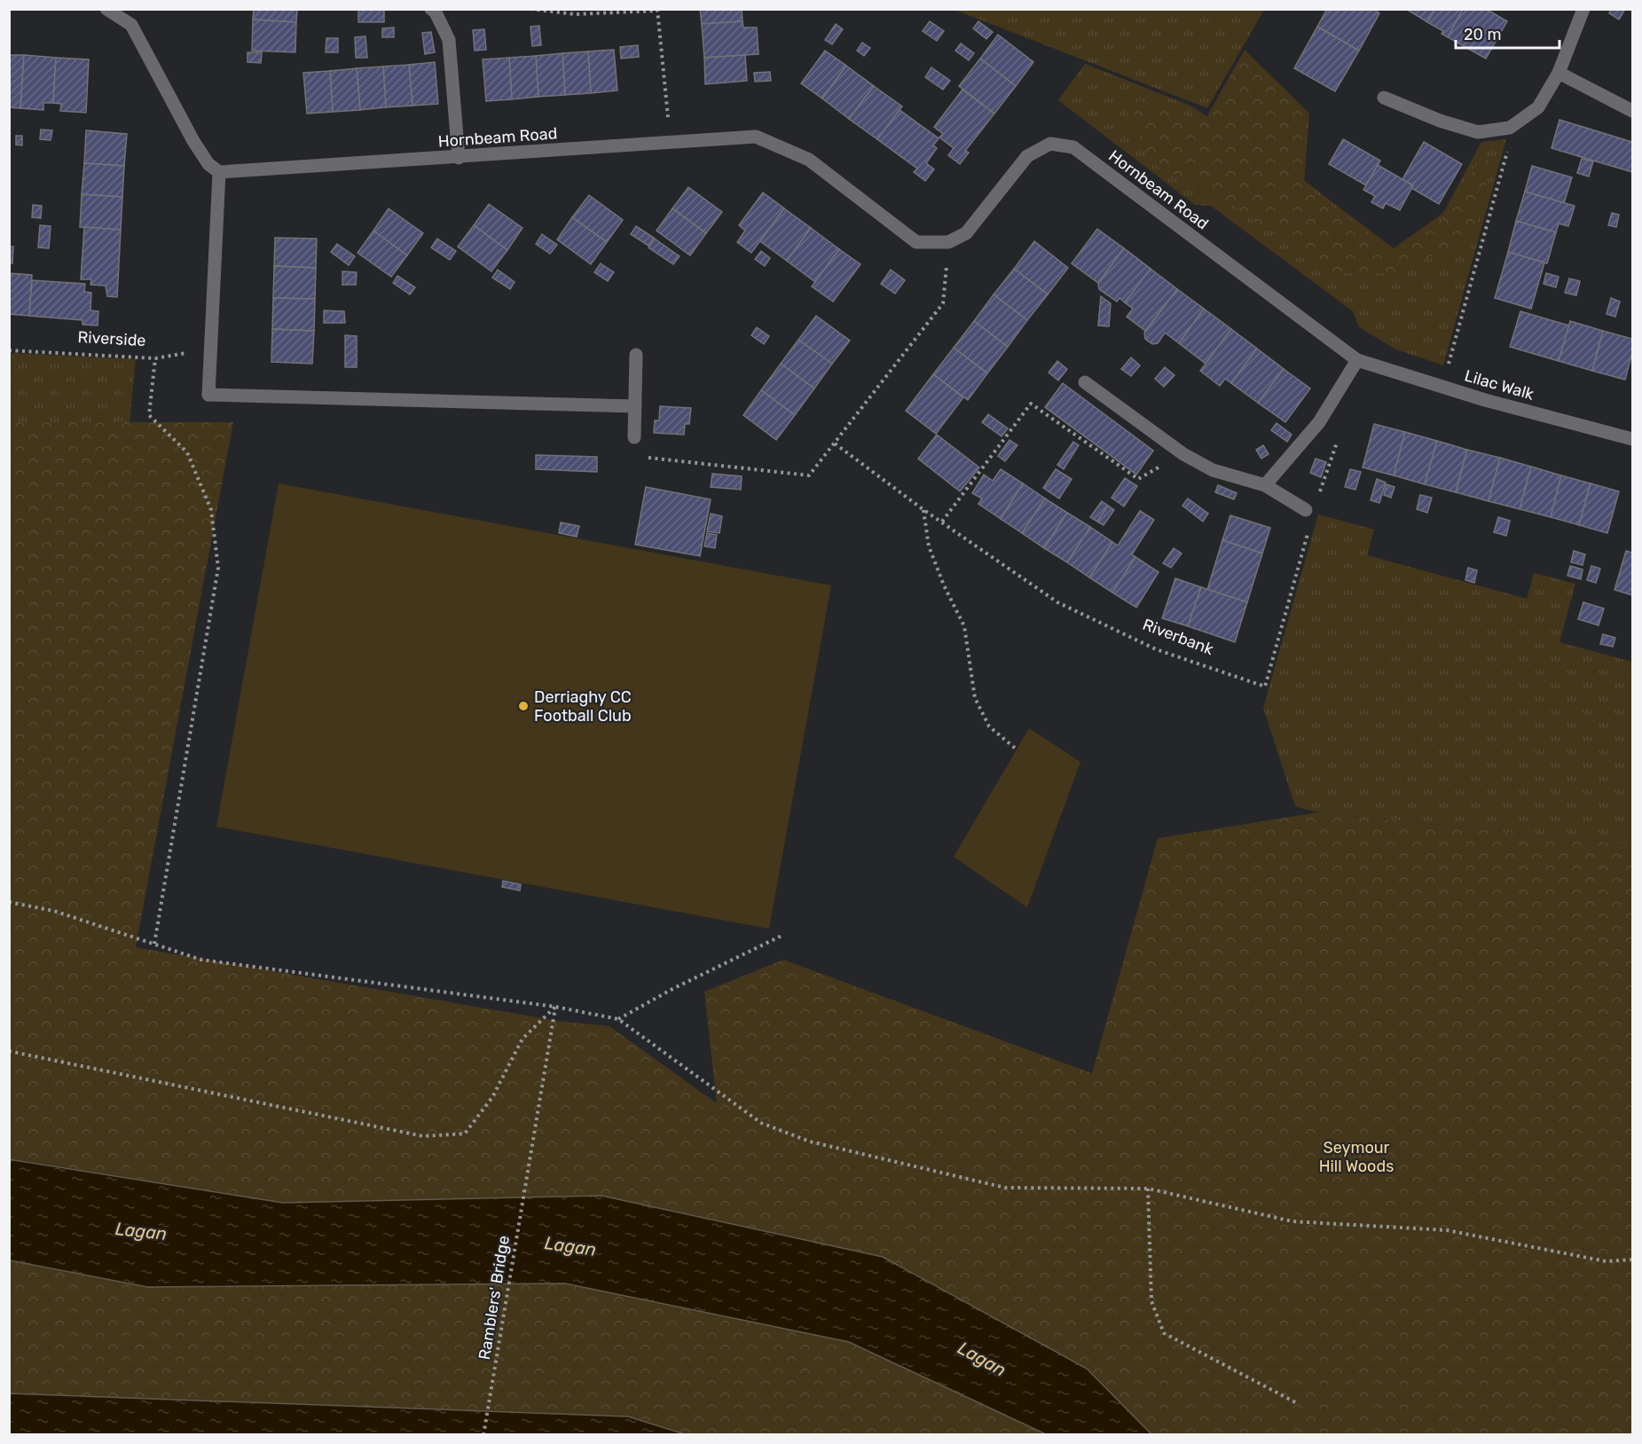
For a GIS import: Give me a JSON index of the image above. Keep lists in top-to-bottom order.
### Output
{
  "streets": {
    "street": ["Hornbeam Road", "Lilac Walk"],
    "path": ["Riverside", "Riverbank", "Ramblers' Bridge"]
  },
  "crossings": [
    ["Hornbeam Road", "Lilac Walk"]
  ],
  "water": ["Lagan"],
  "parks": ["Seymour Hill Woods"],
  "places": ["Derriaghy CC Football Club"],
  "scale_bar": "20 m"
}
